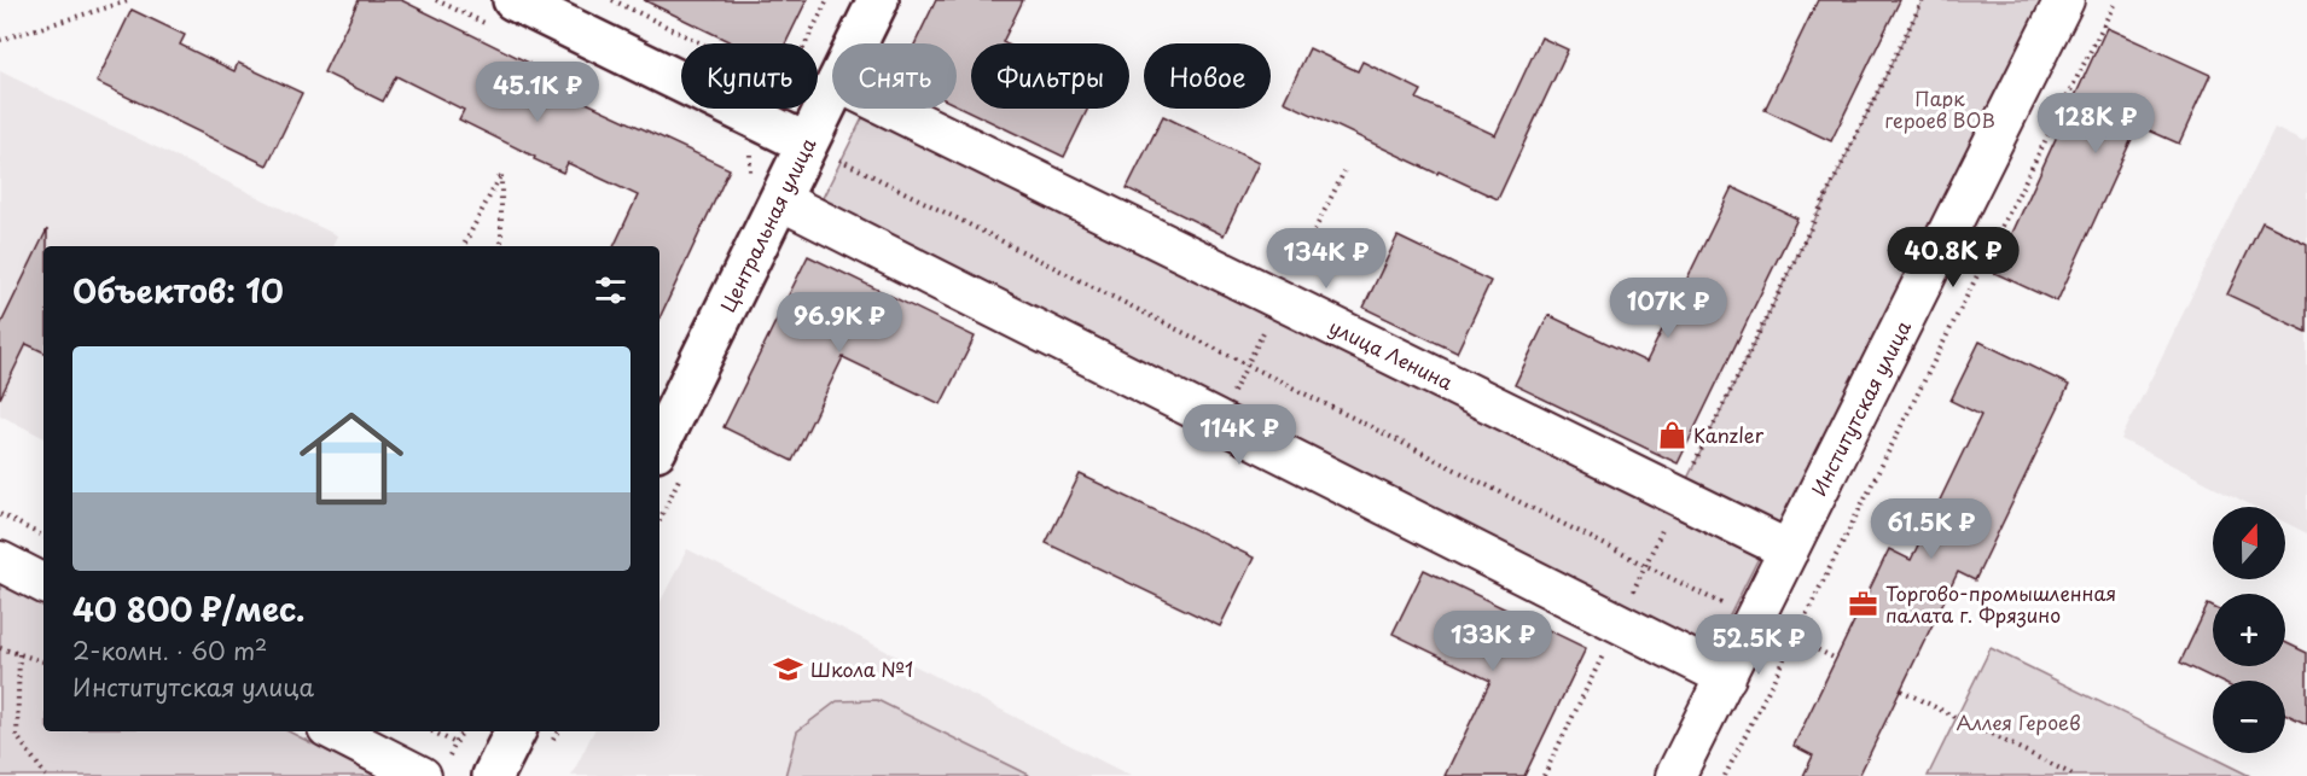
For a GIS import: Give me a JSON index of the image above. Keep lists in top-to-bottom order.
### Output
{
  "streets": {
    "street": ["Центральная улица", "улица Ленина", "Институтская улица"]
  },
  "crossings": [
    ["улица Ленина", "Институтская улица"]
  ],
  "parks": ["Парк героев ВОВ", "Аллея Героев"],
  "places": {
    "shop": ["Kanzler"],
    "office": ["Торгово-промышленная палата г. Фрязино"],
    "school or university": ["Школа №1"]
  },
  "north": "top",
  "page": {
    "chip": [
      "Купить",
      "Снять",
      "Фильтры",
      "Новое"
    ],
    "price": [
      "45.1K ₽",
      "128K ₽",
      "40.8K ₽",
      "134K ₽",
      "107K ₽",
      "96.9K ₽",
      "114K ₽",
      "61.5K ₽",
      "133K ₽",
      "52.5K ₽"
    ],
    "heading": "Объектов: 10",
    "list": [
      {
        "name": "40 800 ₽/мес.",
        "note": "2-комн. · 60 m² · Институтская улица"
      }
    ],
    "map_buttons": ["+", "−"]
  }
}
